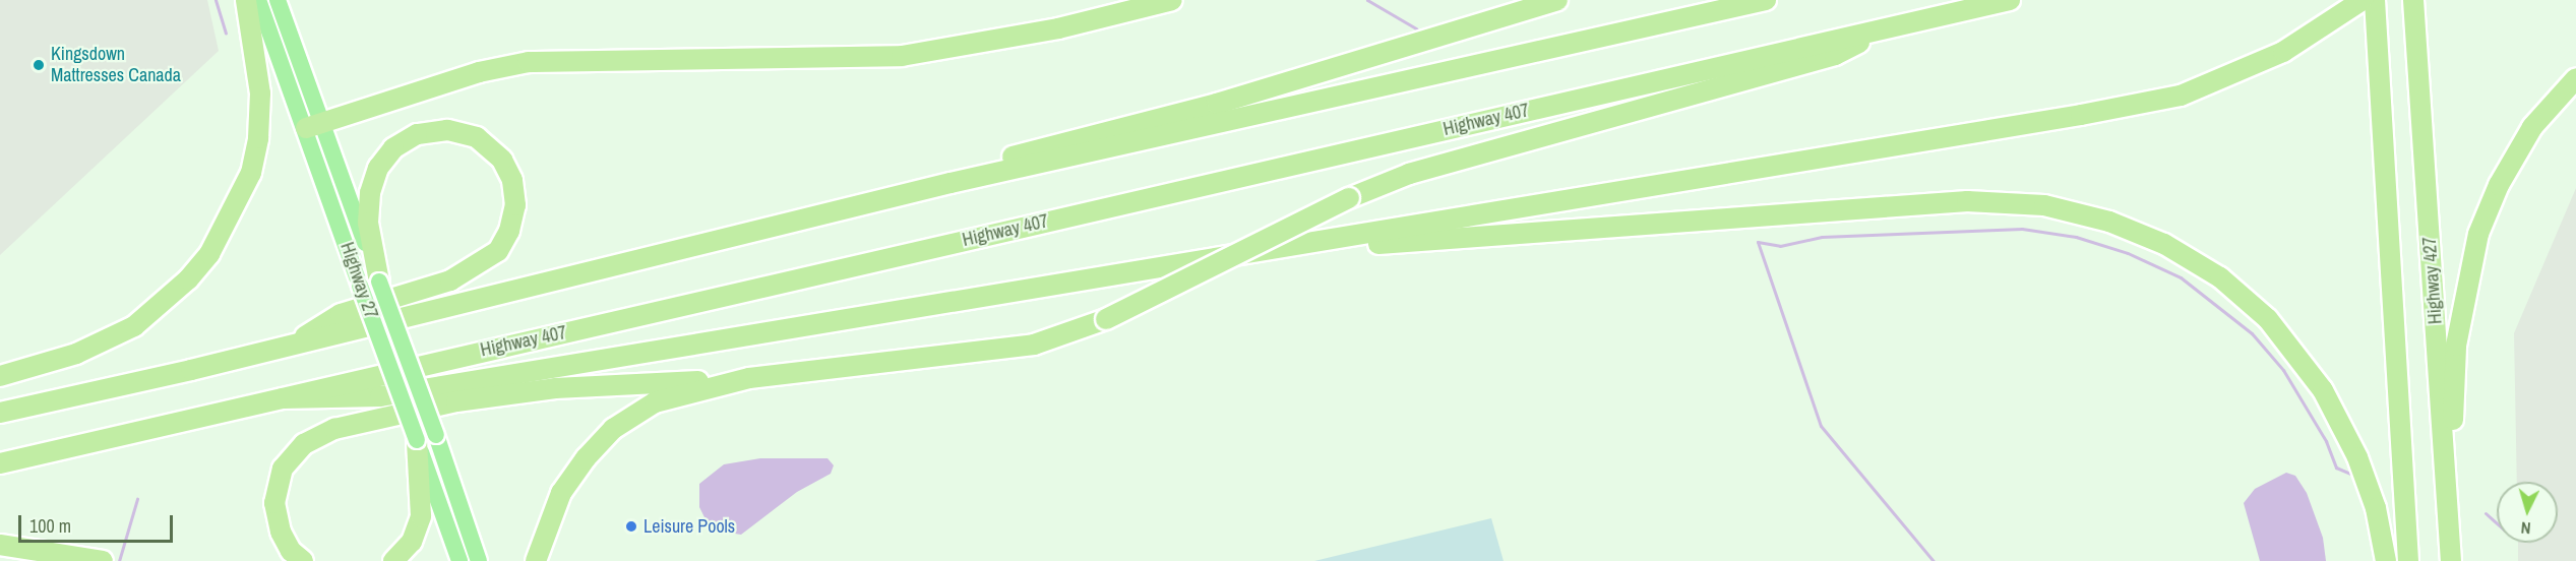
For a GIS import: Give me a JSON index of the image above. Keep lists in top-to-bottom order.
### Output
{
  "streets": {
    "highway": ["Highway 407", "Highway 427"],
    "main road": ["Highway 27"]
  },
  "places": ["Kingsdown Mattresses Canada", "Leisure Pools"],
  "scale_bar": "100 m",
  "north": "bottom"
}
